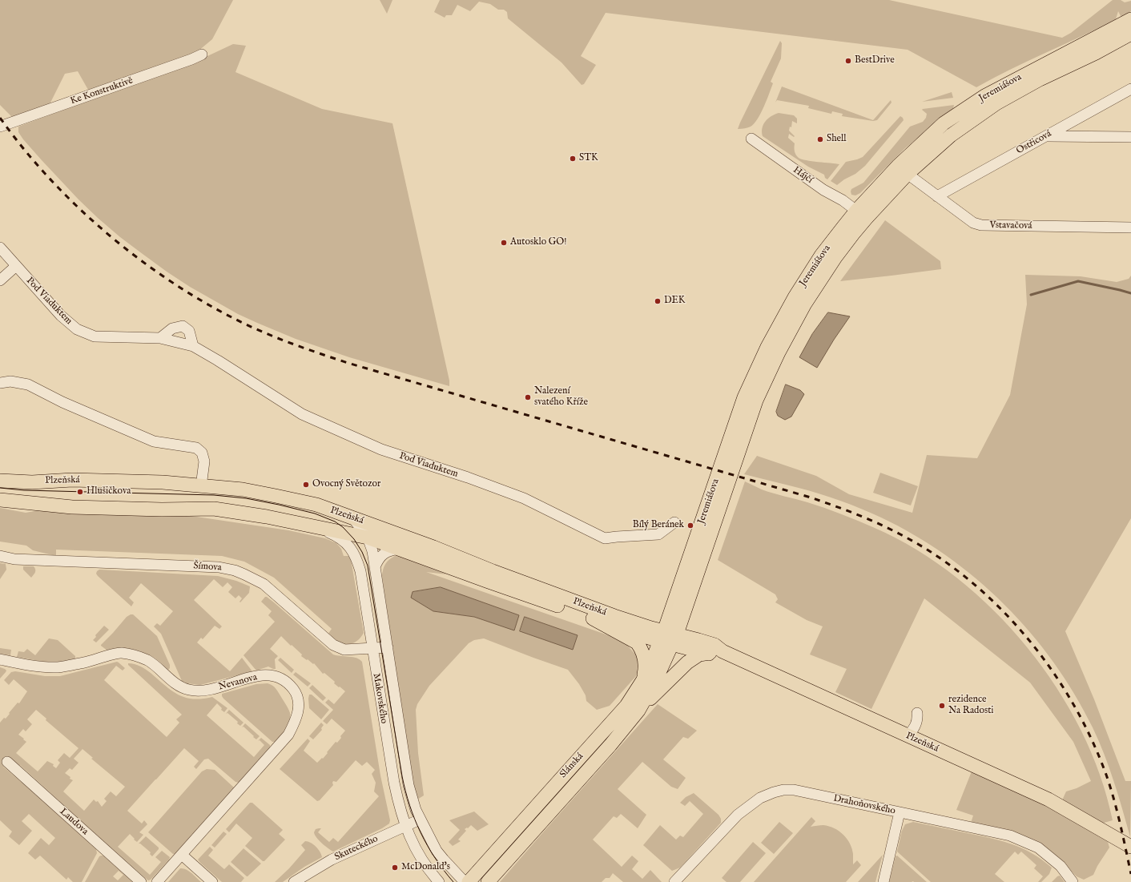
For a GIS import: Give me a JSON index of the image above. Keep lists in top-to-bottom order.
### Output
{
  "streets": {
    "main road": ["Jeremiášova", "Plzeňská", "Slánská"],
    "street": [
      "Ke Konstruktivě",
      "Ostřicová",
      "Hájčí",
      "Vstavačová",
      "Pod Viaduktem",
      "Šímova",
      "Nevanova",
      "Makovského",
      "Drahoňovského",
      "Laudova",
      "Skuteckého"
    ]
  },
  "crossings": [
    ["Jeremiášova", "Hájčí"],
    ["Jeremiášova", "Vstavačová"],
    ["Jeremiášova", "Plzeňská"],
    ["Jeremiášova", "Slánská"],
    ["Ostřicová", "Vstavačová"],
    ["Plzeňská", "Makovského"],
    ["Plzeňská", "Slánská"],
    ["Šímova", "Makovského"],
    ["Makovského", "Skuteckého"]
  ],
  "places": [
    "BestDrive",
    "Shell",
    "STK",
    "Autosklo GO!",
    "DEK",
    "Nalezení svatého Kříže",
    "Ovocný Světozor",
    "Hlušičkova",
    "Bílý Beránek",
    "rezidence Na Radosti",
    "McDonald's"
  ]
}
